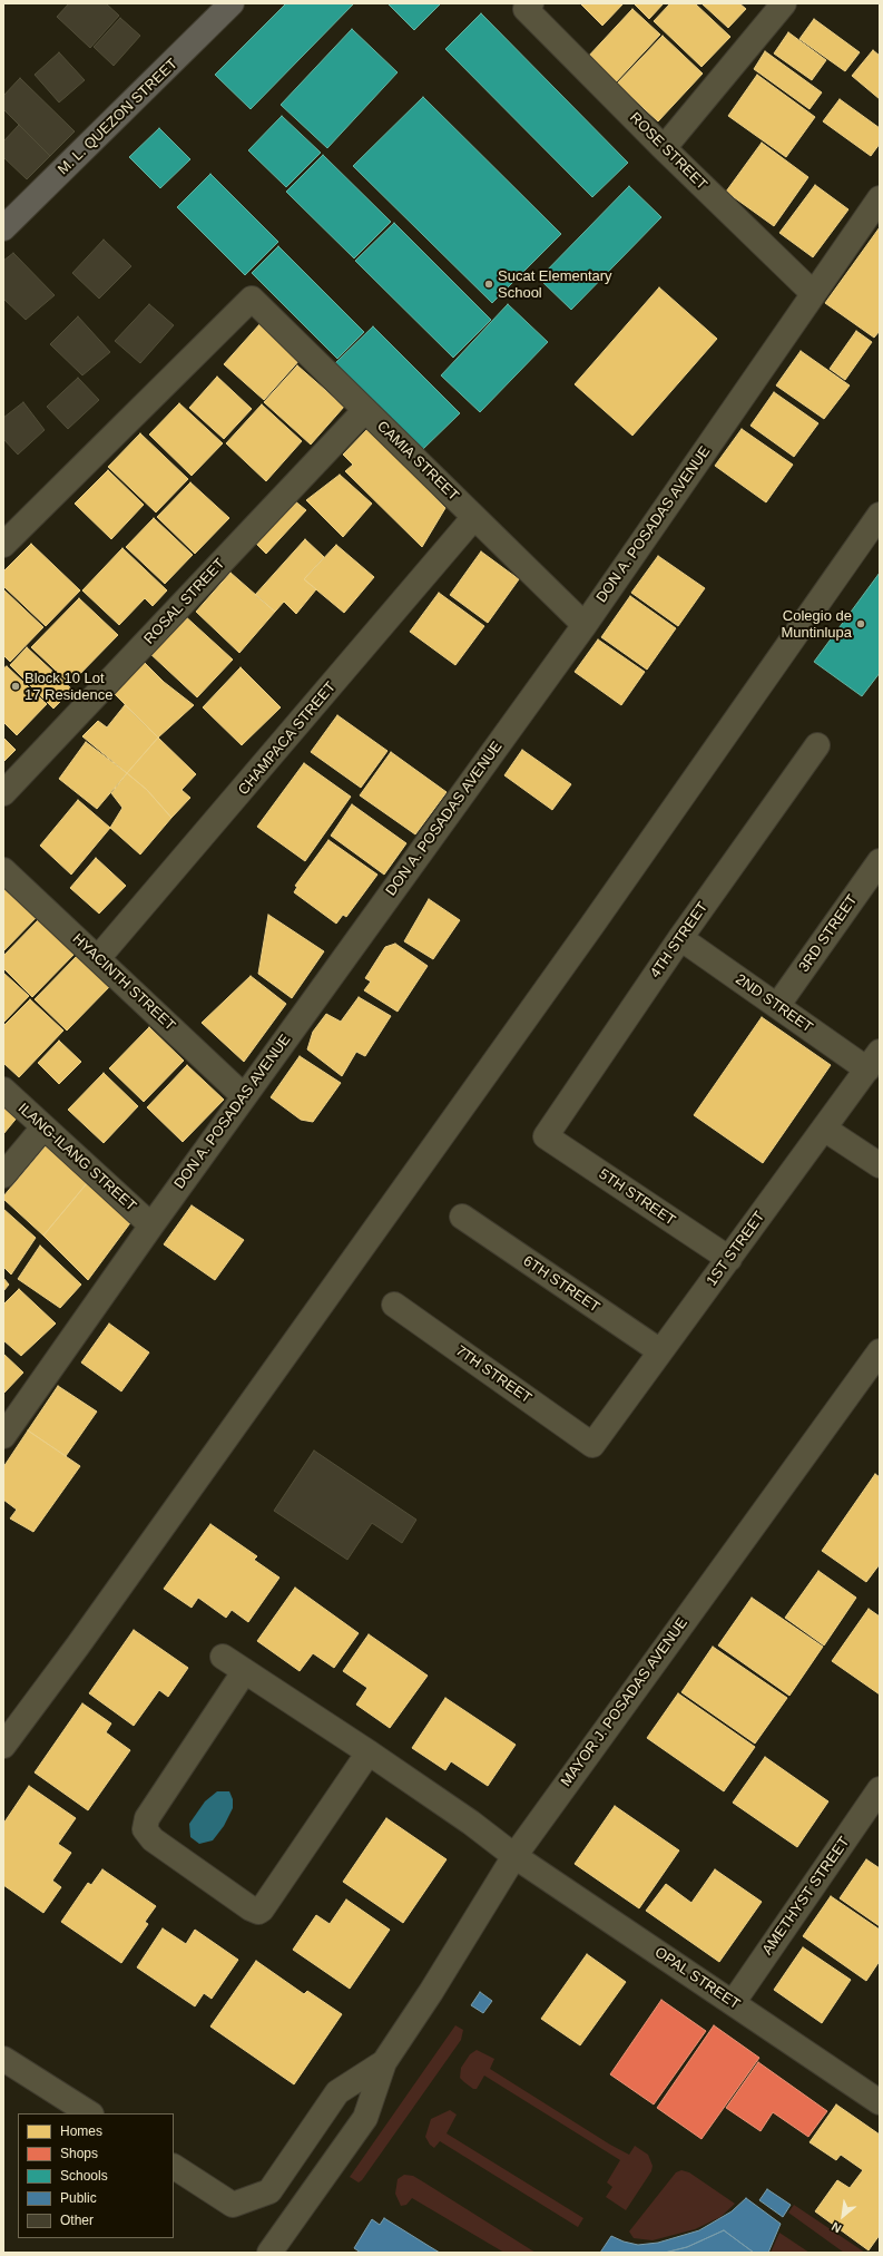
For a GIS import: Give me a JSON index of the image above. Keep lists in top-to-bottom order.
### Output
{
  "streets": {
    "main road": ["M. L. QUEZON STREET"],
    "street": [
      "ROSE STREET",
      "CAMIA STREET",
      "DON A. POSADAS AVENUE",
      "ROSAL STREET",
      "CHAMPACA STREET",
      "3RD STREET",
      "4TH STREET",
      "HYACINTH STREET",
      "2ND STREET",
      "ILANG-ILANG STREET",
      "5TH STREET",
      "1ST STREET",
      "6TH STREET",
      "7TH STREET",
      "MAYOR J. POSADAS AVENUE",
      "AMETHYST STREET",
      "OPAL STREET"
    ]
  },
  "crossings": [
    ["ROSE STREET", "DON A. POSADAS AVENUE"],
    ["CAMIA STREET", "DON A. POSADAS AVENUE"],
    ["CAMIA STREET", "ROSAL STREET"],
    ["CAMIA STREET", "CHAMPACA STREET"],
    ["DON A. POSADAS AVENUE", "HYACINTH STREET"],
    ["DON A. POSADAS AVENUE", "ILANG-ILANG STREET"],
    ["CHAMPACA STREET", "HYACINTH STREET"],
    ["3RD STREET", "2ND STREET"],
    ["4TH STREET", "2ND STREET"],
    ["4TH STREET", "5TH STREET"],
    ["2ND STREET", "1ST STREET"],
    ["5TH STREET", "1ST STREET"],
    ["1ST STREET", "6TH STREET"],
    ["1ST STREET", "7TH STREET"],
    ["MAYOR J. POSADAS AVENUE", "OPAL STREET"],
    ["AMETHYST STREET", "OPAL STREET"]
  ],
  "places": ["Sucat Elementary School", "Colegio de Muntinlupa", "Block 10 Lot 17 Residence"],
  "legend": [
    "Homes",
    "Shops",
    "Schools",
    "Public",
    "Other"
  ],
  "north": "bottom left"
}
